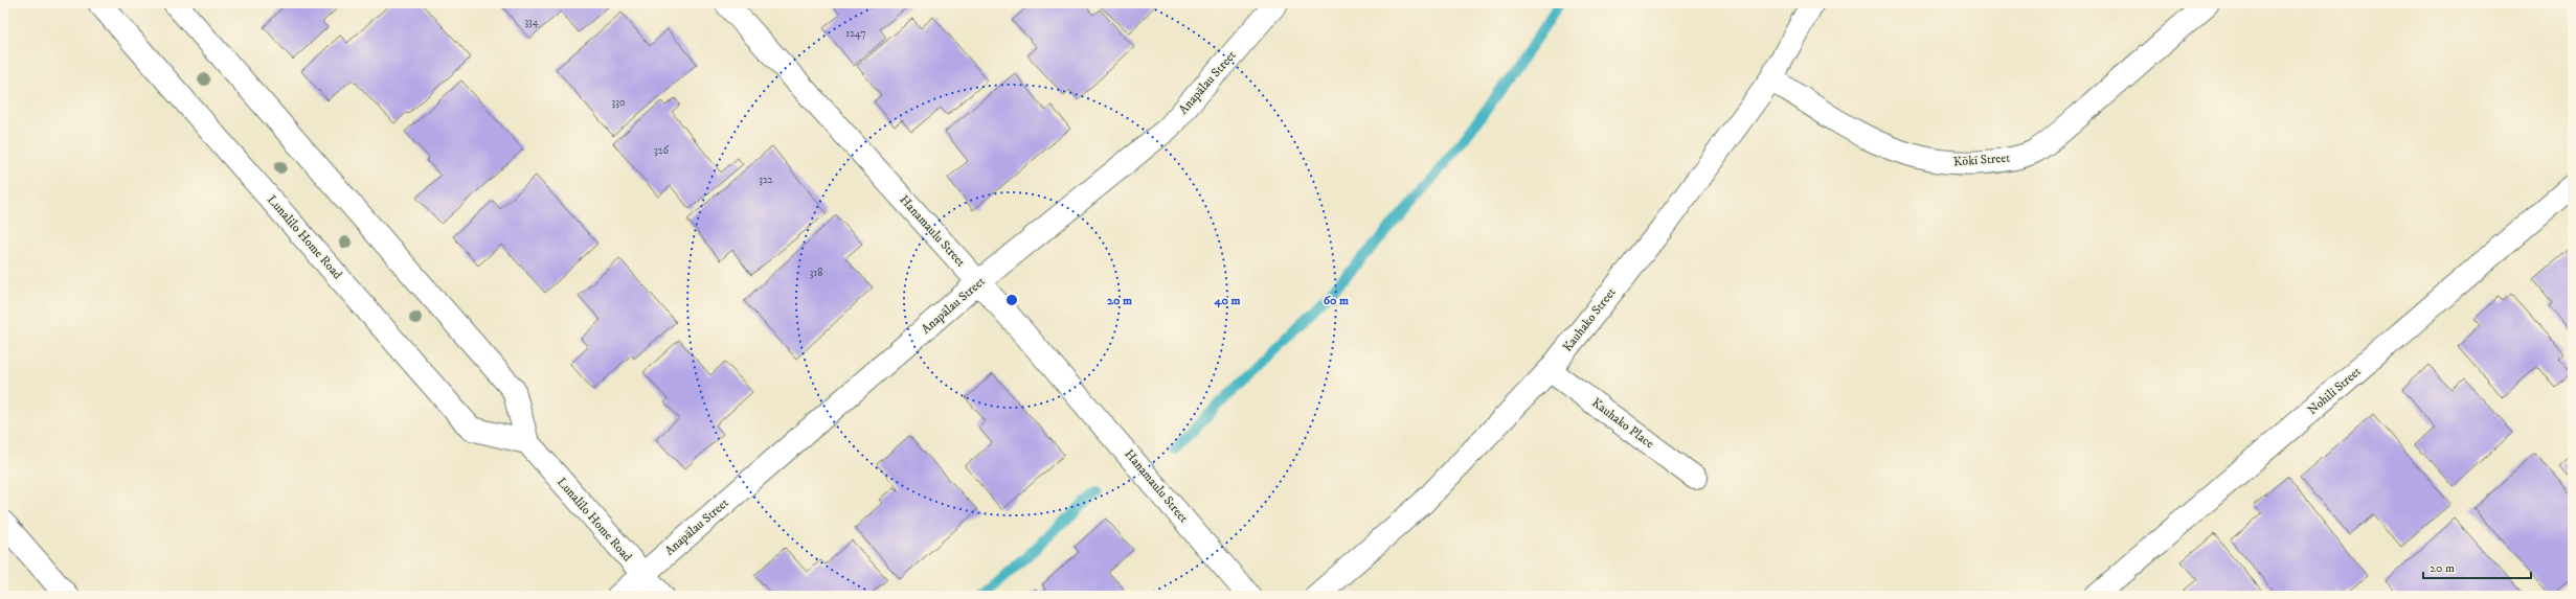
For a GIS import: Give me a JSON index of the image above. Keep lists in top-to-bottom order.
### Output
{
  "streets": {
    "street": [
      "Anapālau Street",
      "Kōkī Street",
      "Hanamaulu Street",
      "Lunalilo Home Road",
      "Kauhako Street",
      "Nohili Street",
      "Kauhako Place"
    ]
  },
  "crossings": [
    ["Anapālau Street", "Hanamaulu Street"],
    ["Anapālau Street", "Lunalilo Home Road"],
    ["Kōkī Street", "Kauhako Street"],
    ["Kauhako Street", "Kauhako Place"]
  ],
  "house_numbers": [
    "334",
    "1247",
    "330",
    "326",
    "322",
    "318"
  ],
  "scale_bar": "20 m",
  "rings": ["20 m", "40 m", "60 m"]
}
